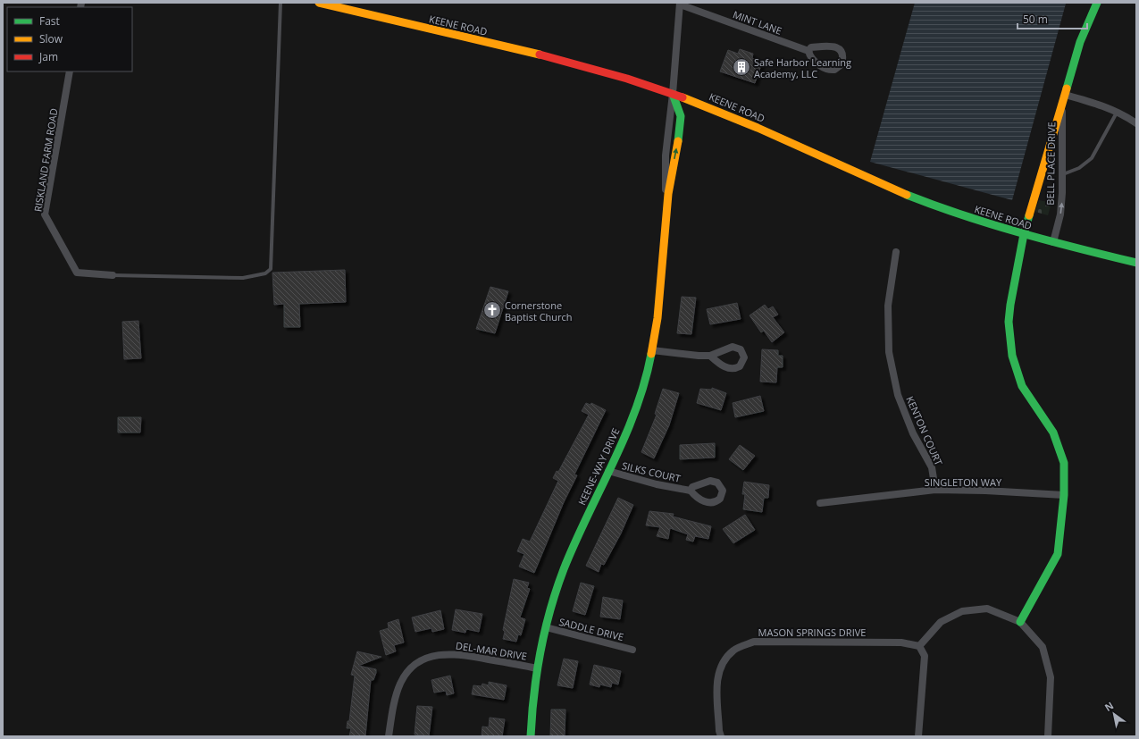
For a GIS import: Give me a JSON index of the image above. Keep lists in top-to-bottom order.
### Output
{
  "streets": {
    "street": [
      "MINT LANE",
      "KEENE ROAD",
      "RISKLAND FARM ROAD",
      "BELL PLACE DRIVE",
      "KENTON COURT",
      "KEENE-WAY DRIVE",
      "SILKS COURT",
      "SINGLETON WAY",
      "SADDLE DRIVE",
      "MASON SPRINGS DRIVE",
      "DEL-MAR DRIVE"
    ]
  },
  "crossings": [
    ["KEENE ROAD", "BELL PLACE DRIVE"],
    ["KEENE ROAD", "KEENE-WAY DRIVE"],
    ["BELL PLACE DRIVE", "SINGLETON WAY"],
    ["KENTON COURT", "SINGLETON WAY"],
    ["KEENE-WAY DRIVE", "SILKS COURT"],
    ["KEENE-WAY DRIVE", "SADDLE DRIVE"],
    ["KEENE-WAY DRIVE", "DEL-MAR DRIVE"]
  ],
  "places": {
    "building": ["Safe Harbor Learning Academy, LLC"],
    "church": ["Cornerstone Baptist Church"]
  },
  "legend": ["Fast", "Slow", "Jam"],
  "scale_bar": "50 m",
  "north": "top left"
}
